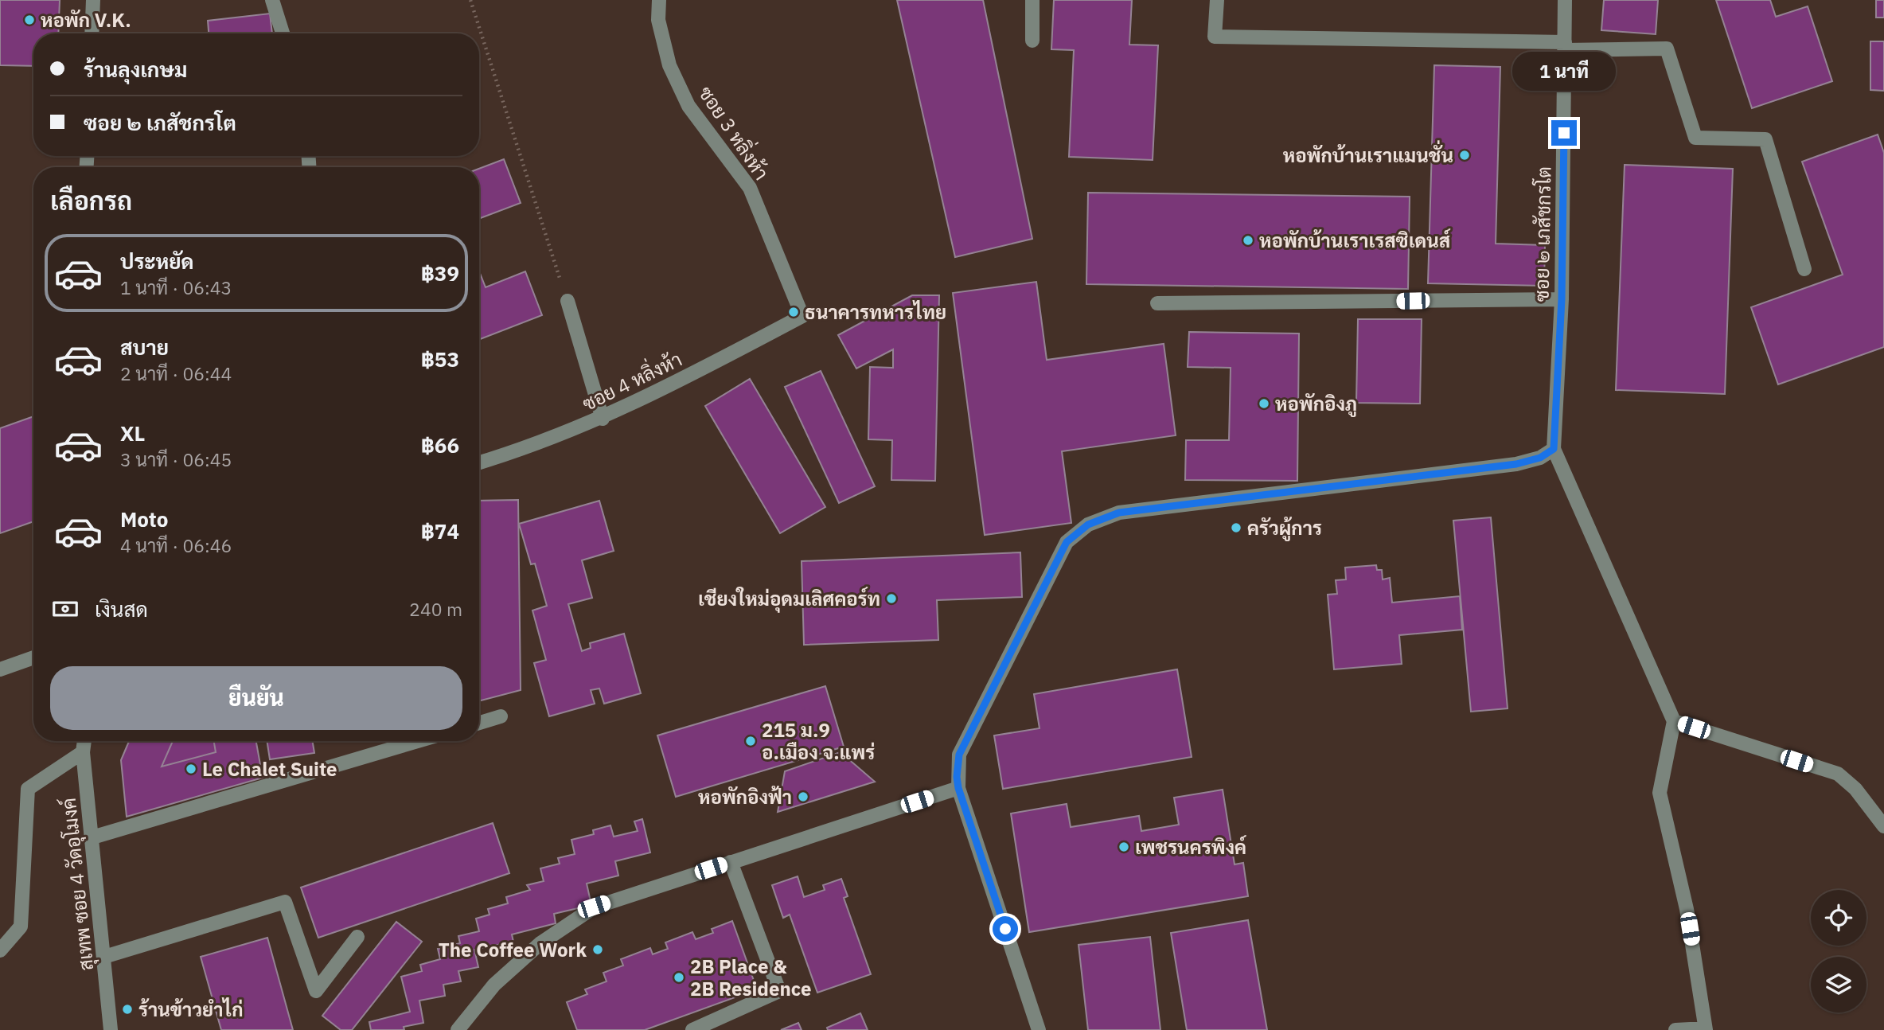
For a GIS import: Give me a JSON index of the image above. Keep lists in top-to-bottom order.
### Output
{
  "streets": {
    "street": [
      "ซอย 3 หลิ่งห้า",
      "ซอย ๒ เภสัชกรโต",
      "ซอย 4 หลิ่งห้า",
      "สุเทพ ซอย 4 วัดอุโมงค์"
    ]
  },
  "crossings": [
    ["ซอย 3 หลิ่งห้า", "ซอย 4 หลิ่งห้า"]
  ],
  "places": [
    "หอพัก V.K.",
    "หอพักบ้านเราแมนชั่น",
    "หอพักบ้านเราเรสซิเดนส์",
    "ธนาคารทหารไทย",
    "หอพักอิงภู",
    "ครัวผู้การ",
    "เชียงใหม่อุดมเลิศคอร์ท",
    "215 ม.9 อ.เมือง จ.แพร่",
    "Le Chalet Suite",
    "หอพักอิงฟ้า",
    "เพชรนครพิงค์",
    "The Coffee Work",
    "2B Place & 2B Residence",
    "ร้านข้าวยำไก่"
  ],
  "page": {
    "banner": ["ร้านลุงเกษม", "ซอย ๒ เภสัชกรโต"],
    "bubble": "1 นาที",
    "heading": "เลือกรถ",
    "list": [
      {
        "name": "ประหยัด",
        "note": "1 นาที · 06:43",
        "value": "฿39"
      },
      {
        "name": "สบาย",
        "note": "2 นาที · 06:44",
        "value": "฿53"
      },
      {
        "name": "XL",
        "note": "3 นาที · 06:45",
        "value": "฿66"
      },
      {
        "name": "Moto",
        "note": "4 นาที · 06:46",
        "value": "฿74"
      }
    ],
    "pay": ["เงินสด", "240 m"],
    "buttons": "ยืนยัน"
  }
}
